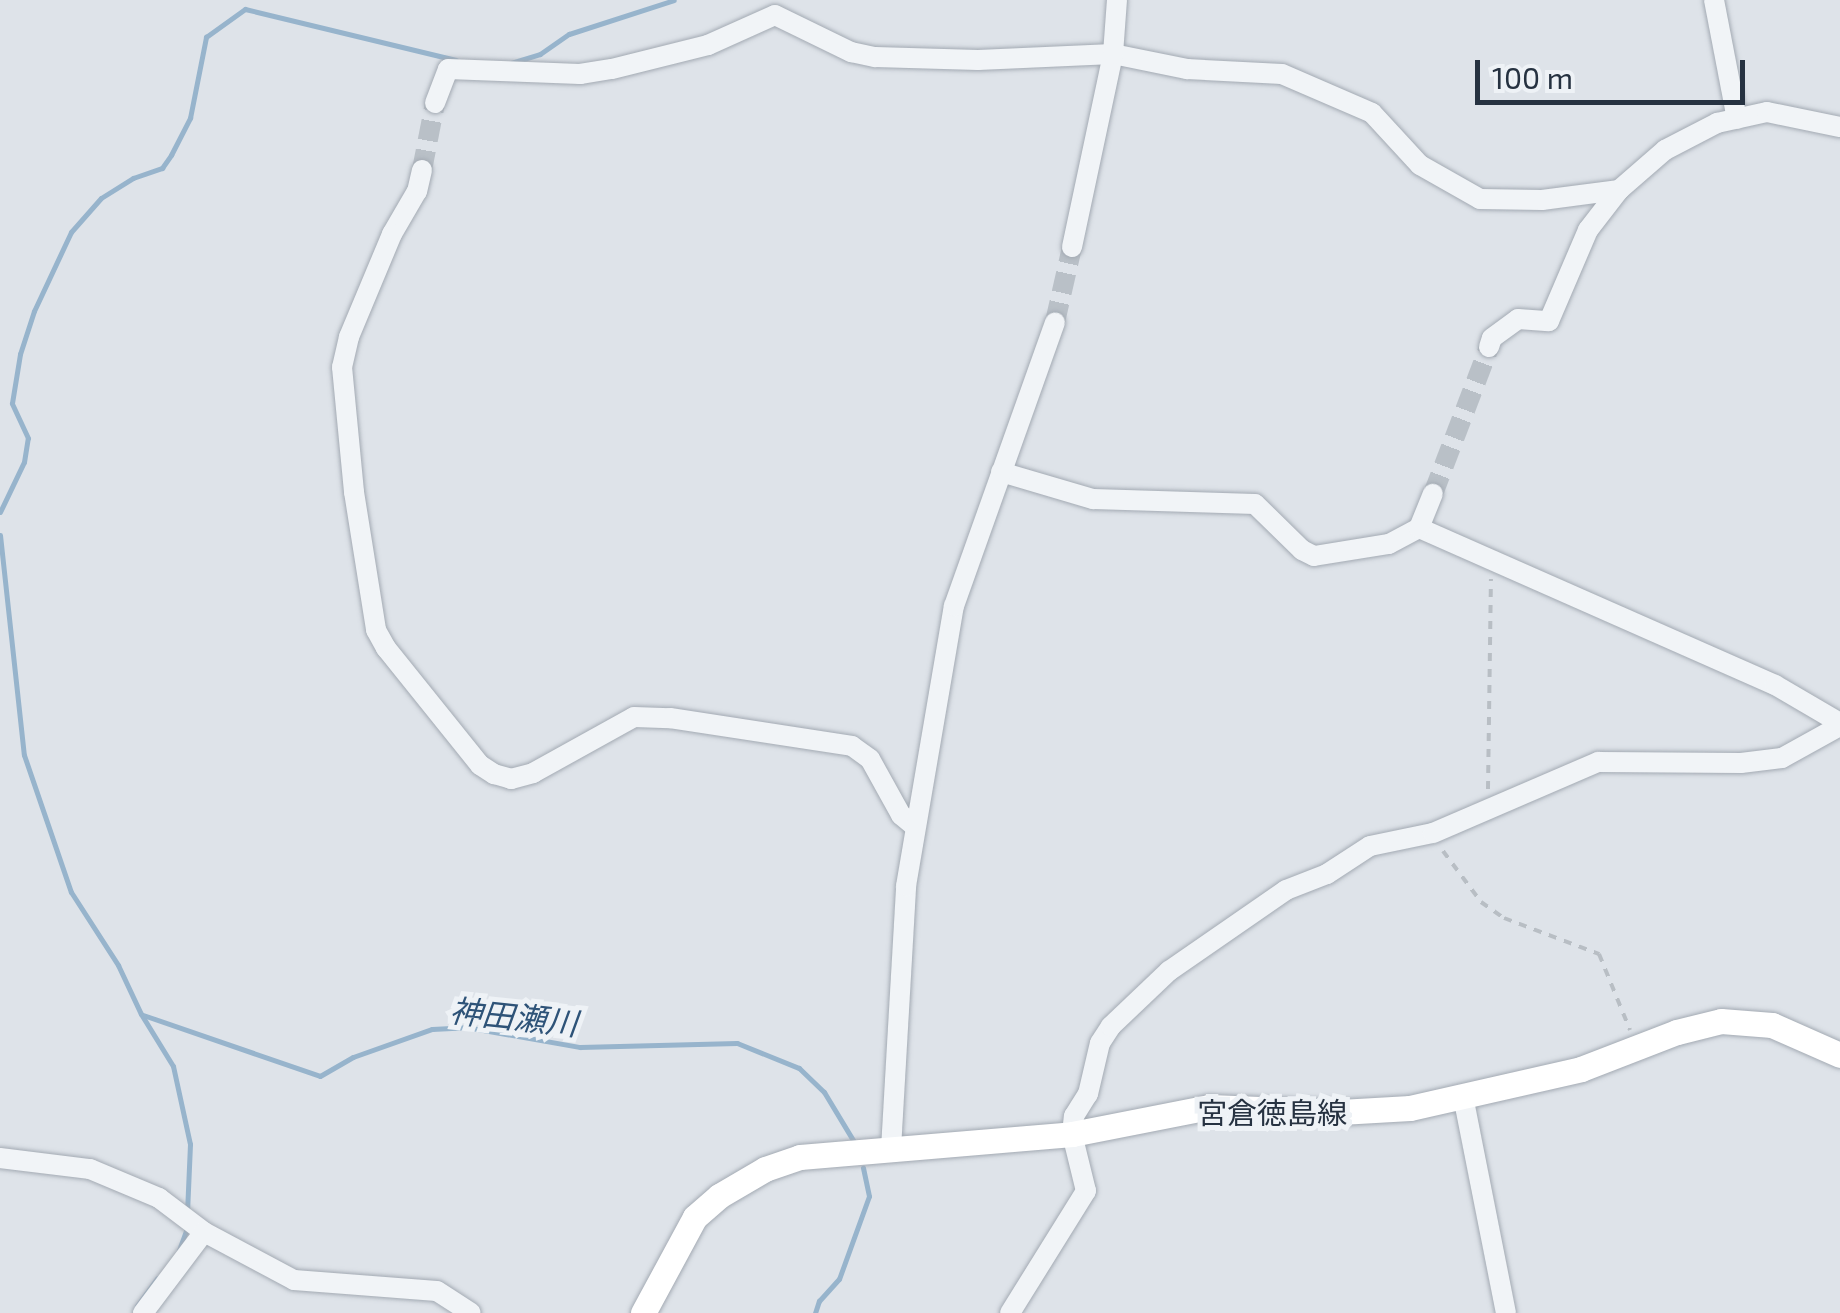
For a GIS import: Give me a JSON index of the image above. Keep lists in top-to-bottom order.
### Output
{
  "streets": {
    "main road": ["宮倉徳島線"]
  },
  "water": ["神田瀬川"],
  "scale_bar": "100 m"
}
